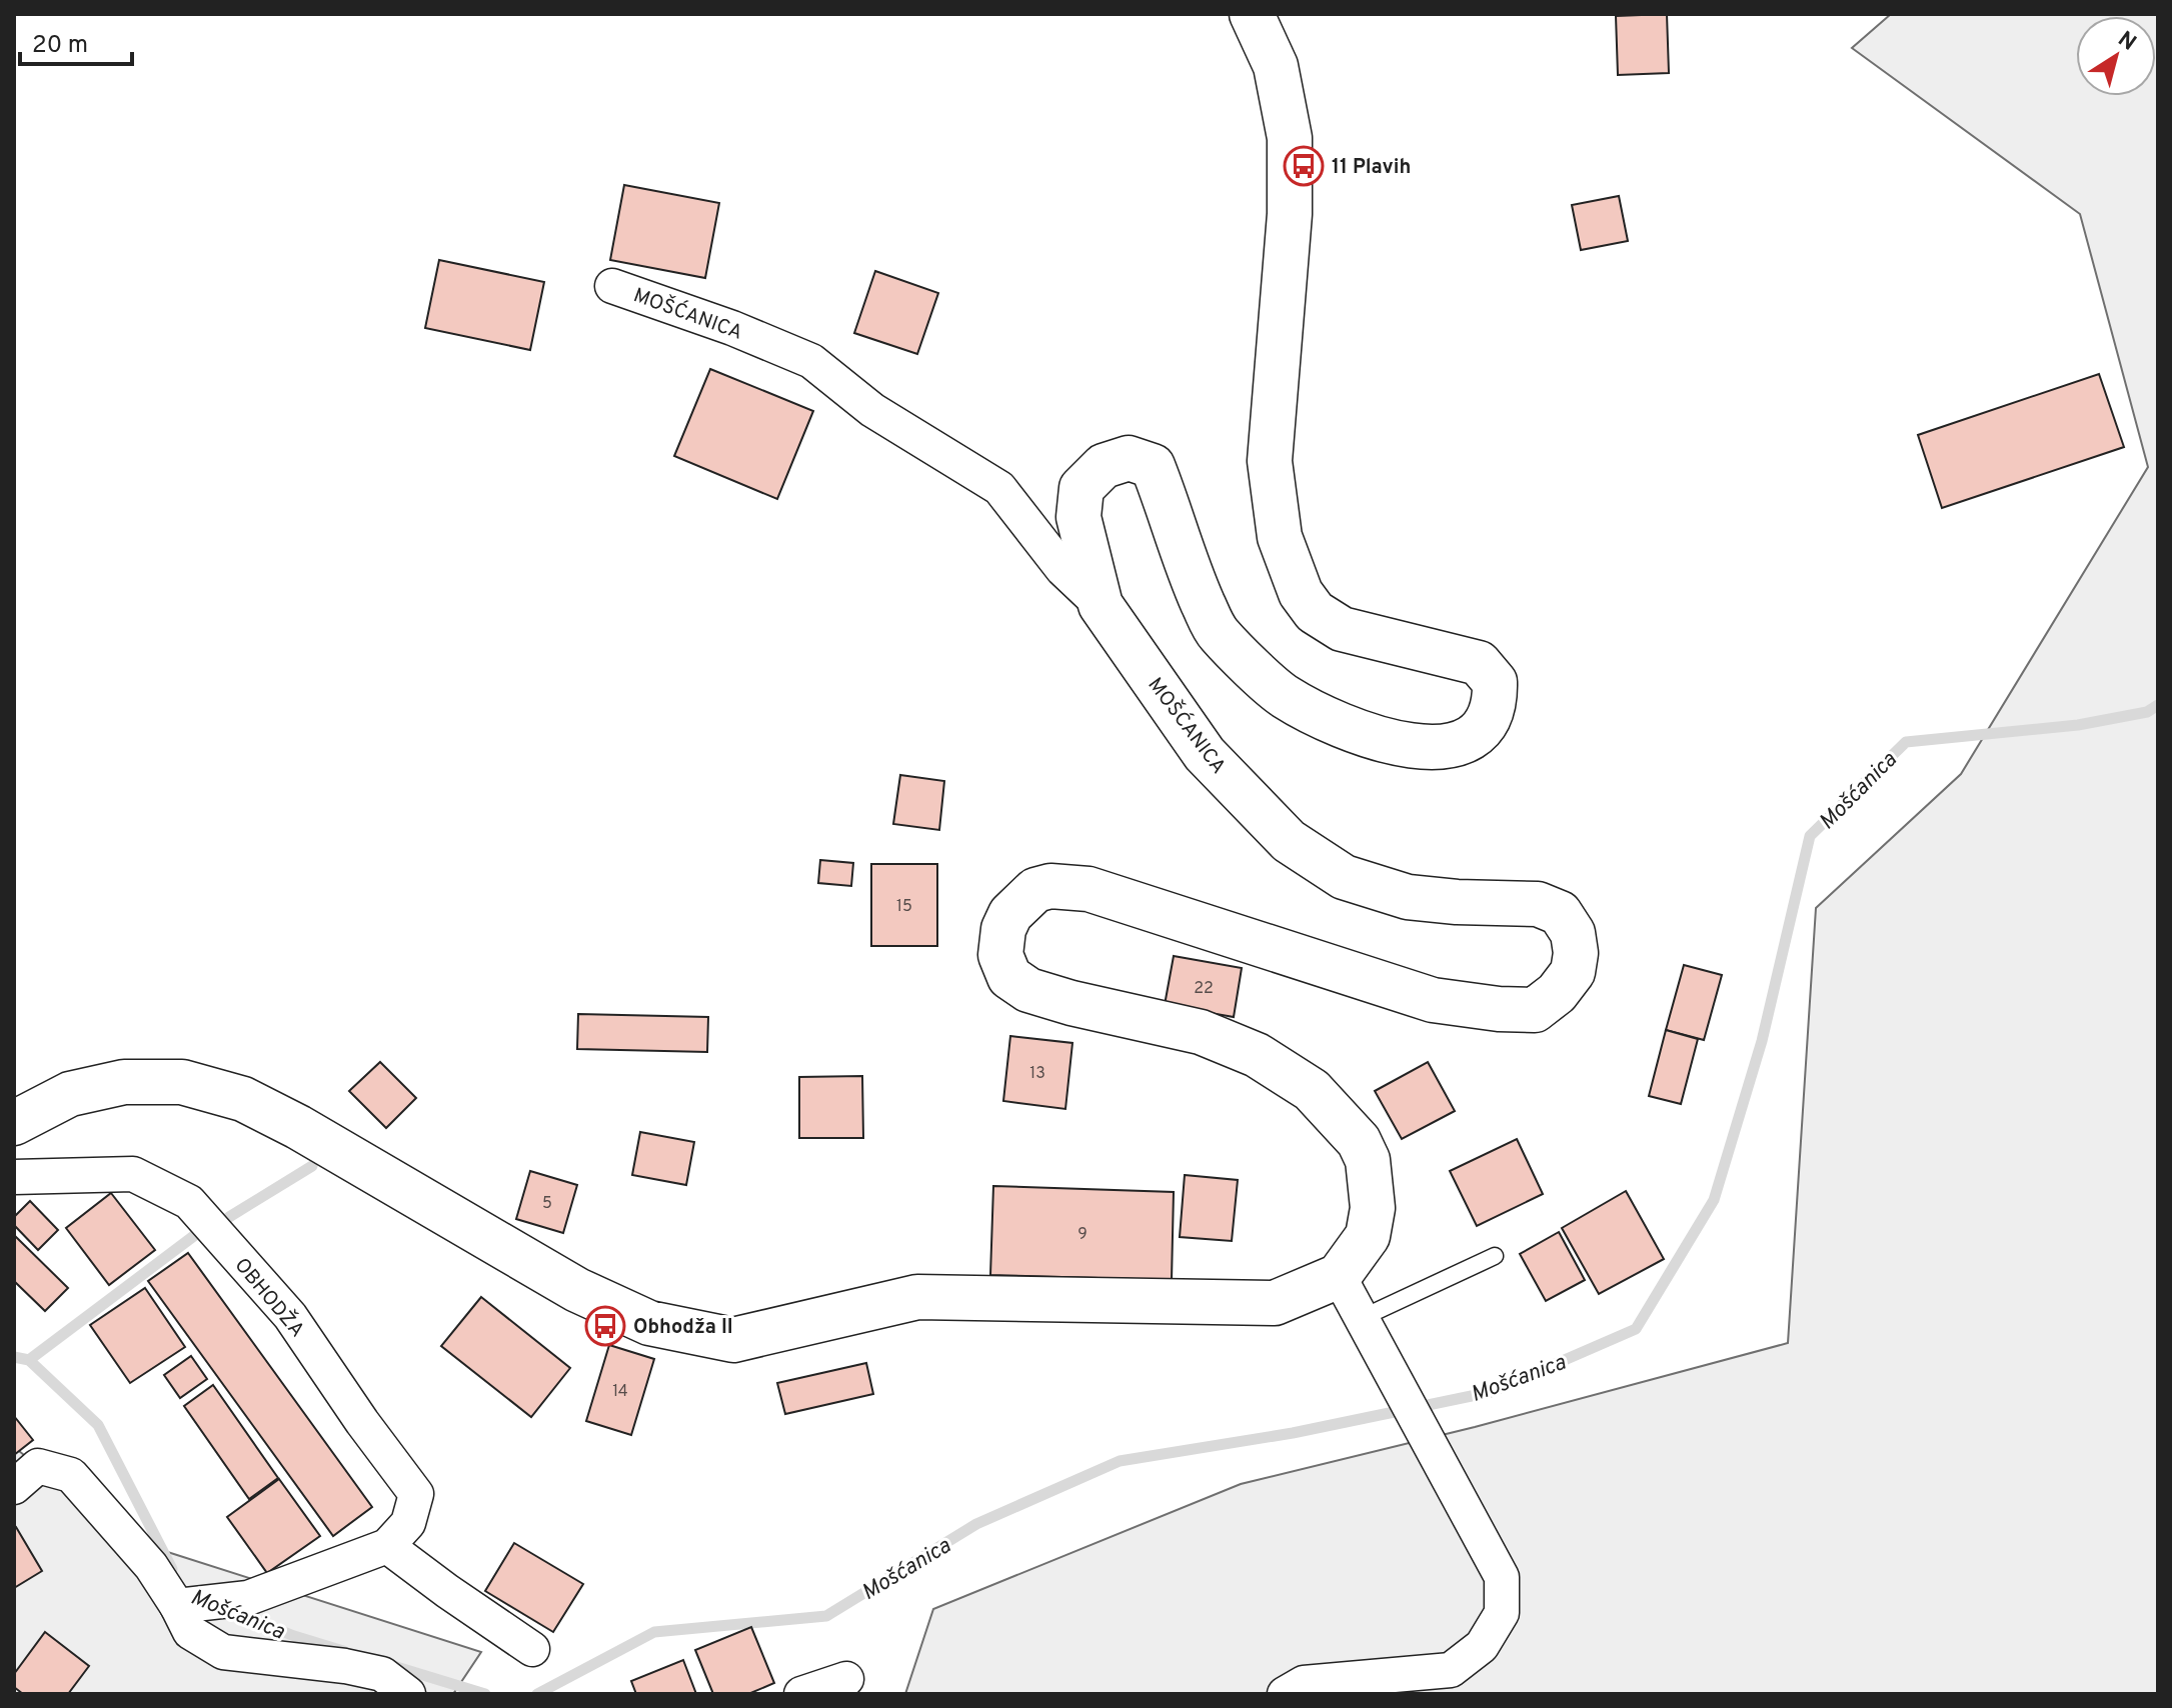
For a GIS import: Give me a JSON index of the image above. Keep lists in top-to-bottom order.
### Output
{
  "streets": {
    "main road": ["MOŠĆANICA"],
    "street": ["OBHODŽA"]
  },
  "water": ["Mošćanica"],
  "places": {
    "bus stop": ["11 Plavih", "Obhodža II"]
  },
  "house_numbers": [
    "15",
    "22",
    "13",
    "5",
    "9",
    "14"
  ],
  "scale_bar": "20 m",
  "north": "top right"
}
